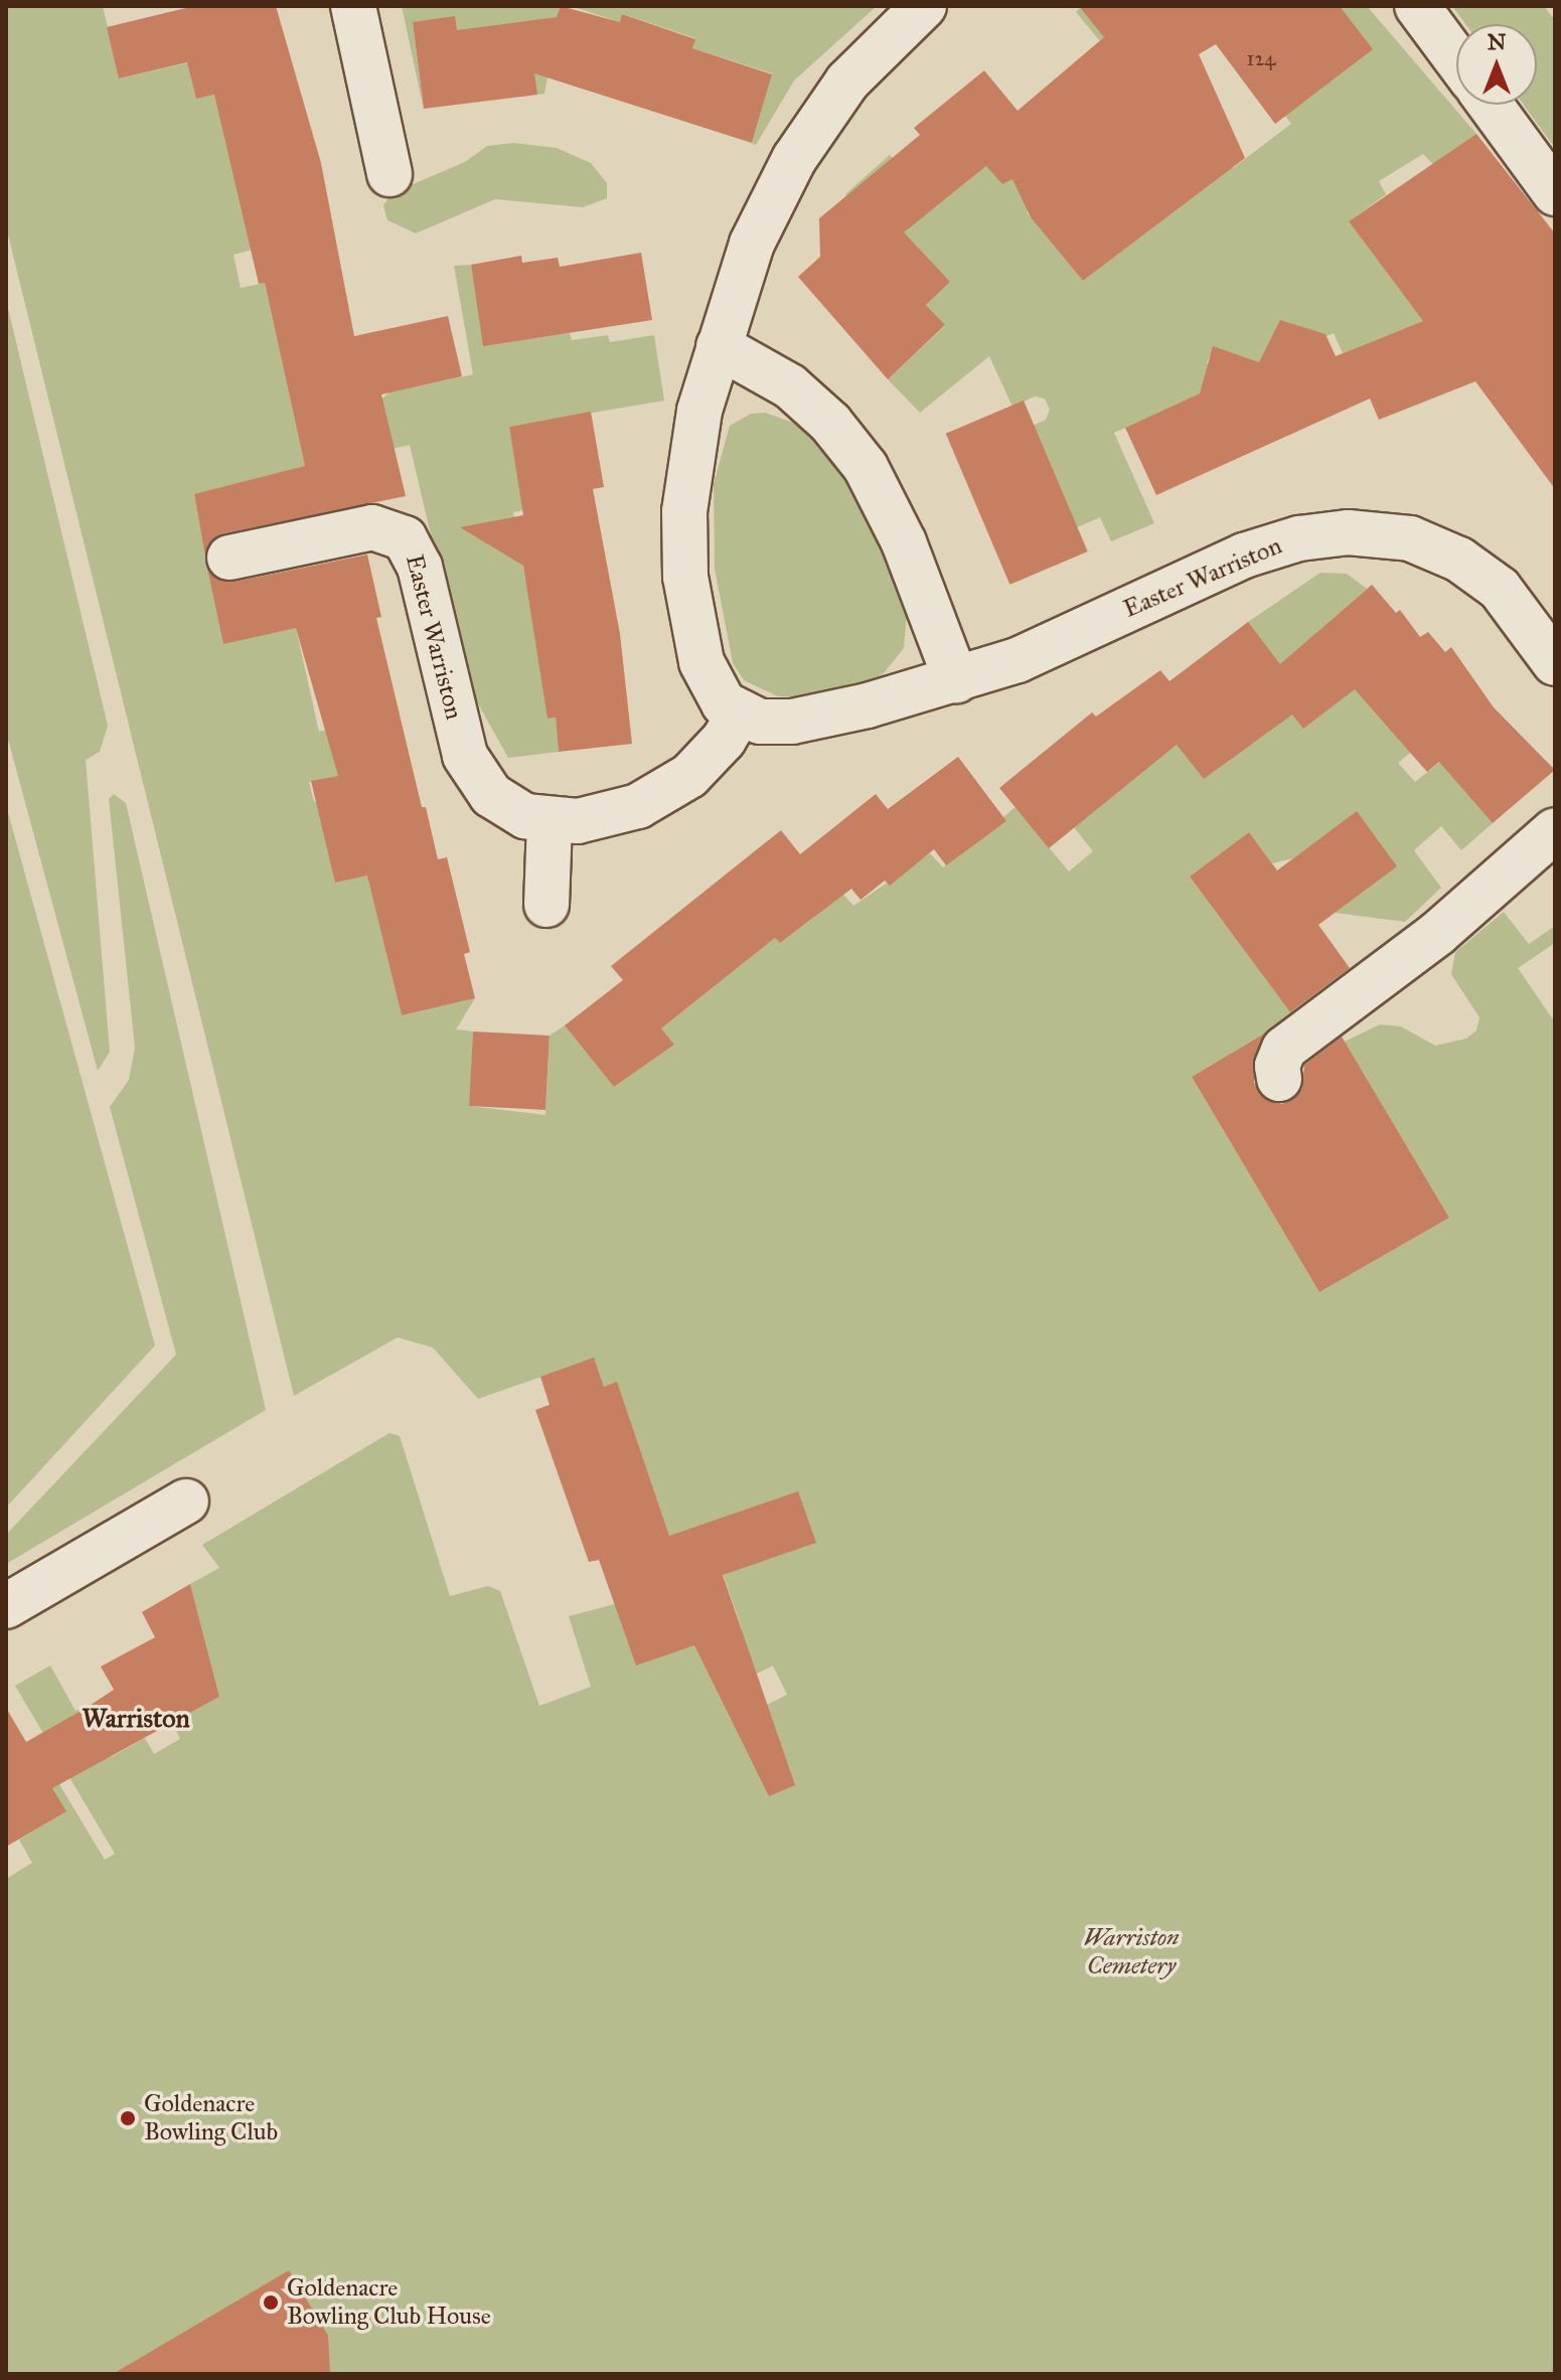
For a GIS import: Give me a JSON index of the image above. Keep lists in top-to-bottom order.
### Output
{
  "streets": {
    "street": ["Easter Warriston"]
  },
  "districts": ["Warriston"],
  "parks": ["Warriston Cemetery"],
  "places": ["Goldenacre Bowling Club", "Goldenacre Bowling Club House"],
  "house_numbers": ["124"],
  "north": "top"
}
